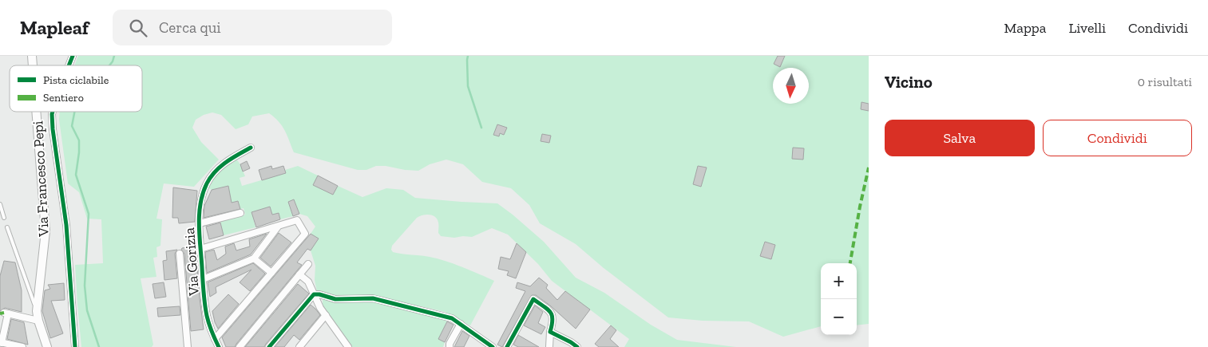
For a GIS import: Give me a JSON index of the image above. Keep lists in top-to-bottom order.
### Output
{
  "streets": {
    "main road": ["Via Francesco Pepi"],
    "street": ["Via Gorizia"]
  },
  "legend": ["Pista ciclabile", "Sentiero"],
  "north": "bottom",
  "page": {
    "header": "Mapleaf",
    "search": "Cerca qui",
    "nav": ["Mappa", "Livelli", "Condividi"],
    "heading": ["Vicino", "0 risultati"],
    "buttons": ["Salva", "Condividi"],
    "map_buttons": ["+", "−"]
  }
}
